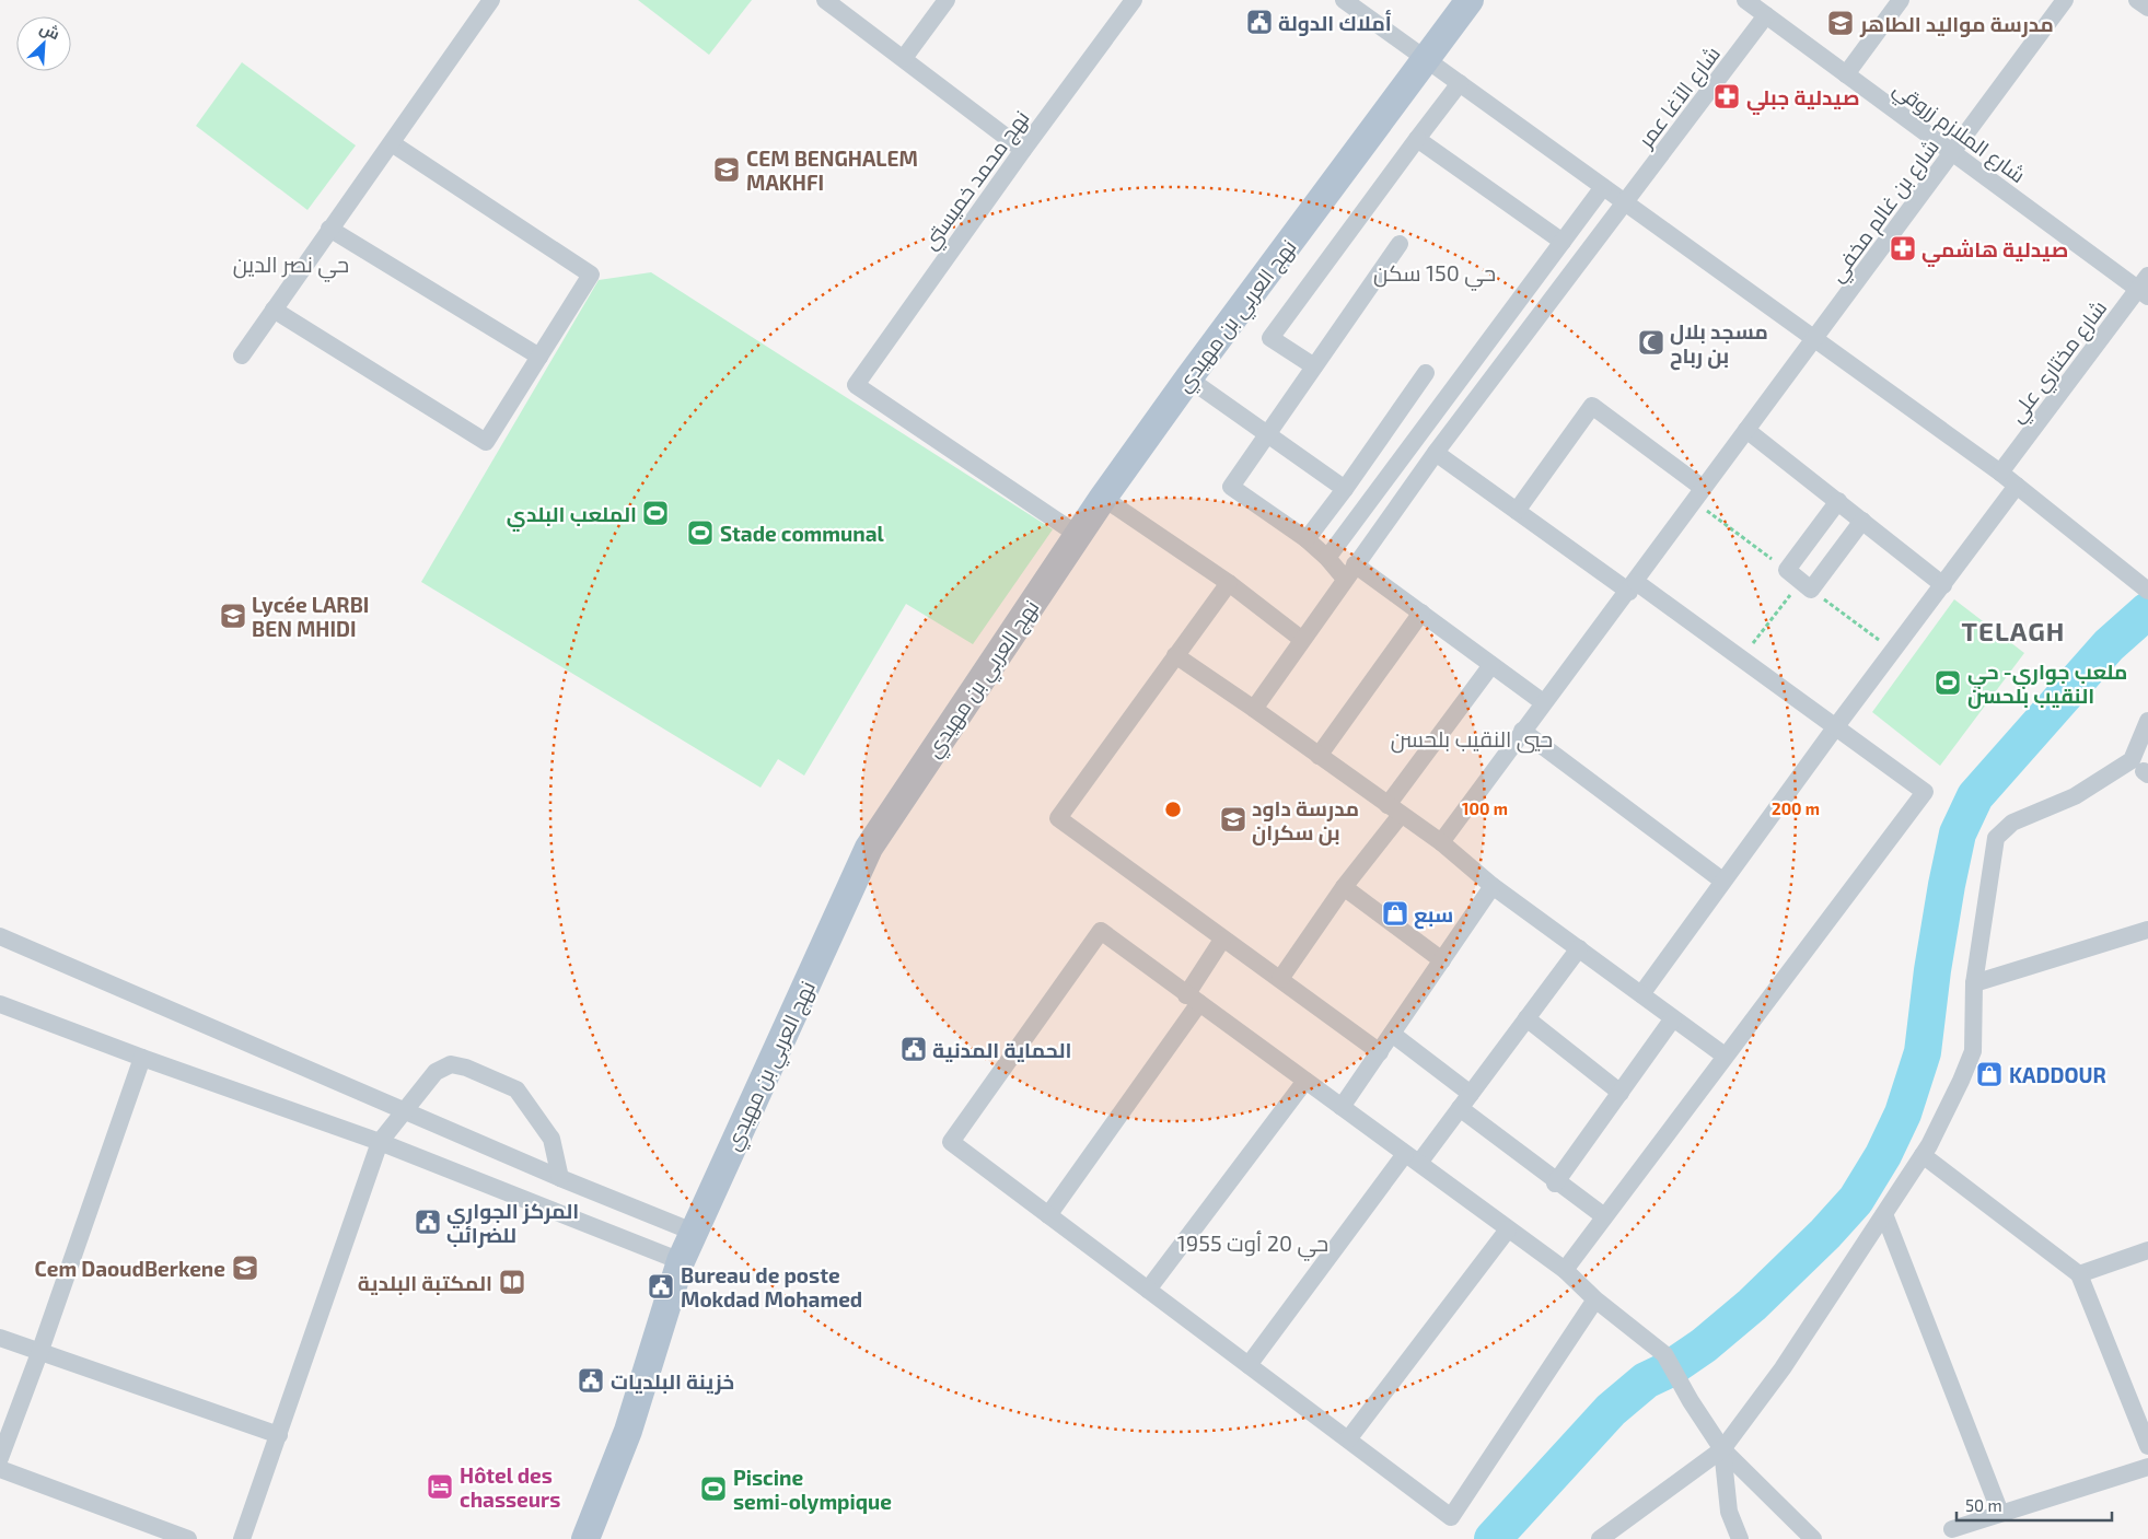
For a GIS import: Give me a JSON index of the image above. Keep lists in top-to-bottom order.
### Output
{
  "streets": {
    "main road": ["نهج العربي بن مهيدي"],
    "street": [
      "شارع الآغا عمر",
      "شارع الملازم زروقي",
      "نهج محمد خميستي",
      "شارع بن غالم مخفي",
      "شارع مختاري علي"
    ]
  },
  "crossings": [
    ["شارع الآغا عمر", "شارع الملازم زروقي"],
    ["شارع الملازم زروقي", "شارع بن غالم مخفي"],
    ["شارع الملازم زروقي", "شارع مختاري علي"],
    ["نهج محمد خميستي", "نهج العربي بن مهيدي"]
  ],
  "districts": [
    "حي نصر الدين",
    "حي 150 سكن",
    "TELAGH",
    "حيي النقيب بلحسن",
    "حي 20 أوت 1955"
  ],
  "places": {
    "public building": [
      "أملاك الدولة",
      "الحماية المدنية",
      "المركز الجواري للضرائب",
      "Bureau de poste Mokdad Mohamed",
      "خزينة البلديات"
    ],
    "school or university": [
      "مدرسة مواليد الطاهر",
      "CEM BENGHALEM MAKHFI",
      "Lycée LARBI BEN MHIDI",
      "مدرسة داود بن سكران",
      "Cem DaoudBerkene"
    ],
    "pharmacy": ["صيدلية جبلي", "صيدلية هاشمي"],
    "mosque": ["مسجد بلال بن رباح"],
    "sports": [
      "الملعب البلدي",
      "Stade communal",
      "ملعب جواري- حي النقيب بلحسن",
      "Piscine semi-olympique"
    ],
    "shop": ["سبع", "KADDOUR"],
    "library": ["المكتبة البلدية"],
    "hotel": ["Hôtel des chasseurs"]
  },
  "scale_bar": "50 m",
  "north": "top right",
  "rings": ["100 m", "200 m"]
}
